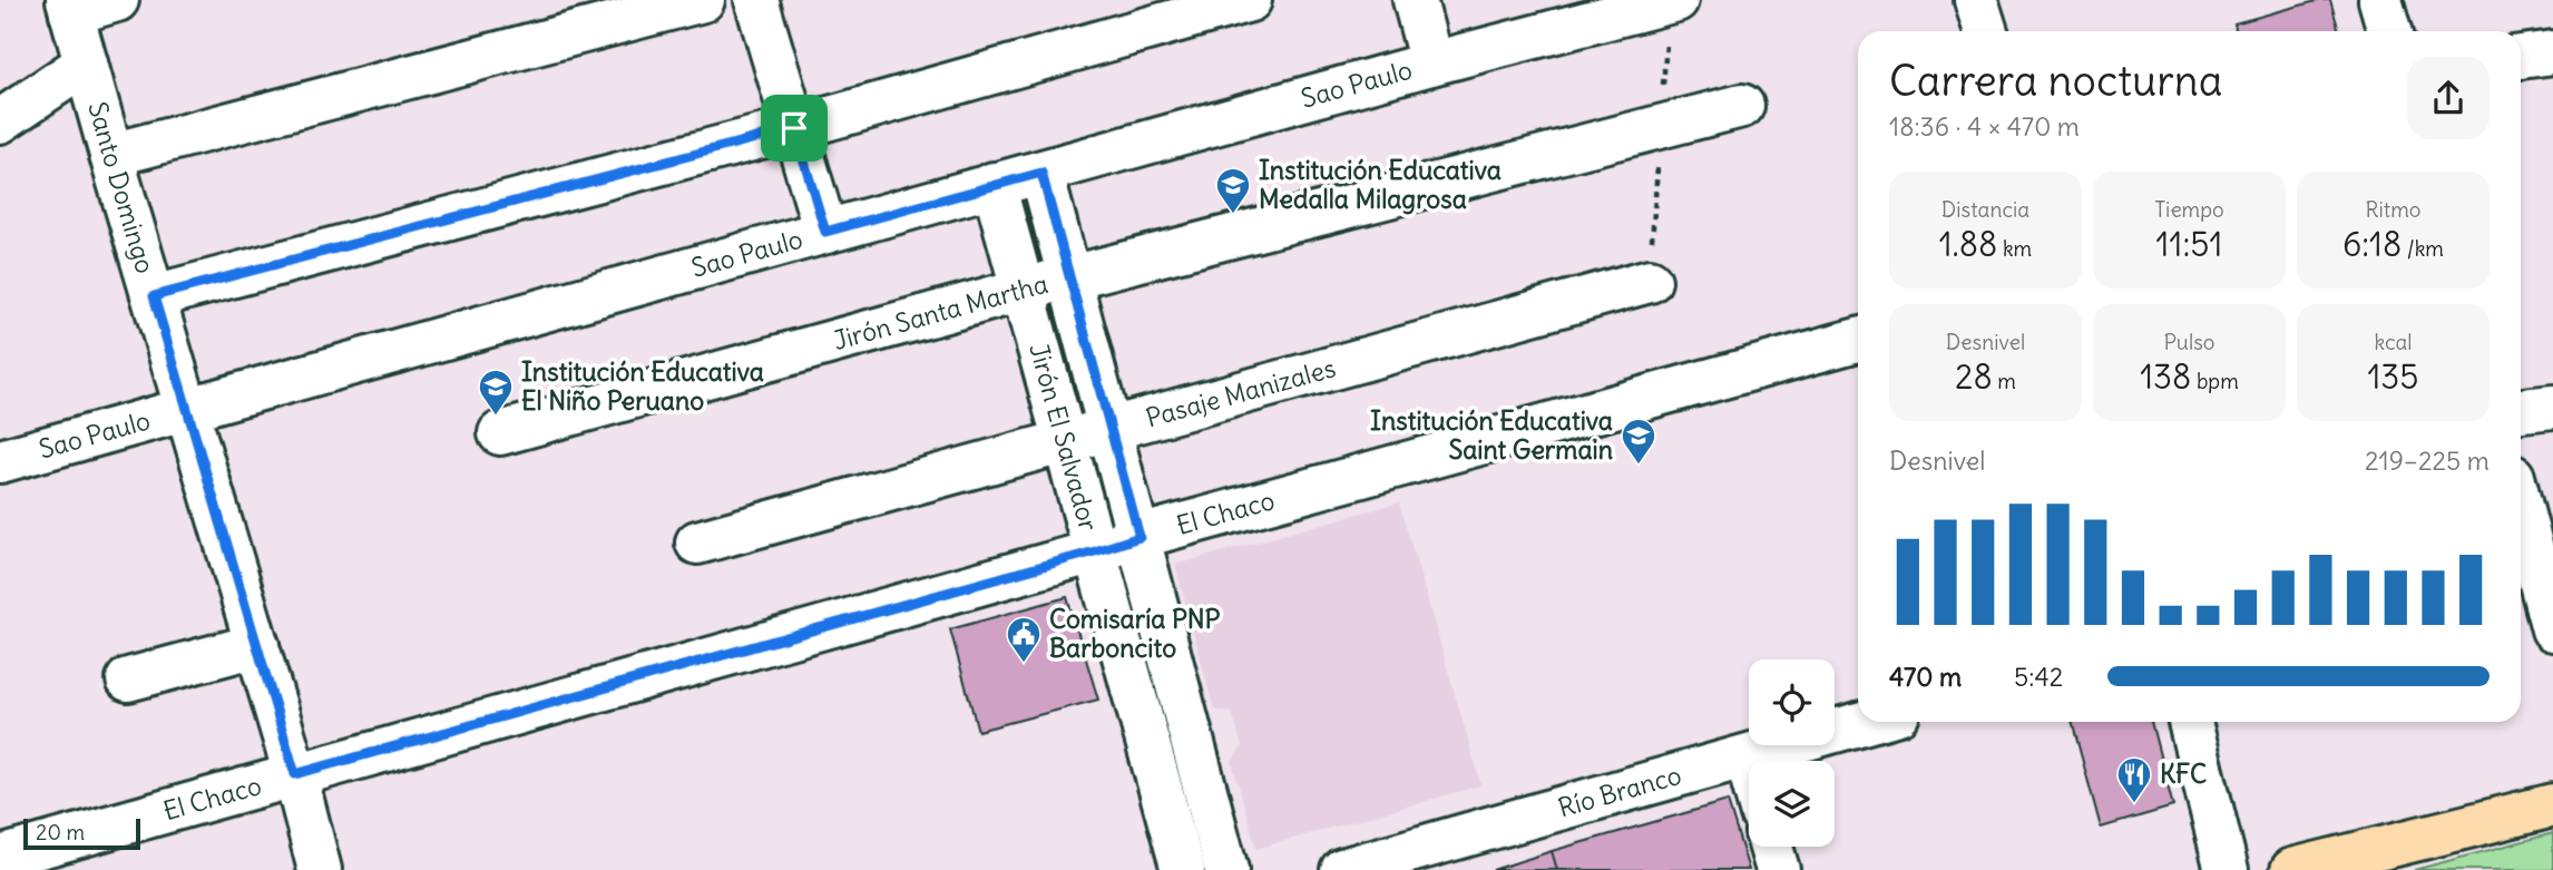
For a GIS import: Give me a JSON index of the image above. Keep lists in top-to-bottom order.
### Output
{
  "streets": {
    "street": [
      "Sao Paulo",
      "Santo Domingo",
      "Jirón Santa Martha",
      "Pasaje Manizales",
      "Jirón El Salvador",
      "El Chaco",
      "Río Branco"
    ]
  },
  "crossings": [
    ["Sao Paulo", "Santo Domingo"],
    ["Sao Paulo", "Jirón El Salvador"],
    ["Santo Domingo", "El Chaco"],
    ["Jirón Santa Martha", "Jirón El Salvador"],
    ["Pasaje Manizales", "Jirón El Salvador"],
    ["Jirón El Salvador", "El Chaco"]
  ],
  "places": {
    "school or university": ["Institución Educativa Medalla Milagrosa", "Institución Educativa El Niño Peruano", "Institución Educativa Saint Germain"],
    "public building": ["Comisaría PNP Barboncito"],
    "restaurant": ["KFC"]
  },
  "scale_bar": "20 m",
  "page": {
    "heading": ["Carrera nocturna", "18:36 · 4 × 470 m"],
    "stats": [
      ["Distancia", "1.88 km"],
      ["Tiempo", "11:51"],
      ["Ritmo", "6:18 /km"],
      ["Desnivel", "28 m"],
      ["Pulso", "138 bpm"],
      ["kcal", "135"]
    ],
    "chart": ["Desnivel", "219–225 m"],
    "list": [
      {
        "name": "470 m",
        "note": "5:42"
      }
    ],
    "scale": "20 m"
  }
}
